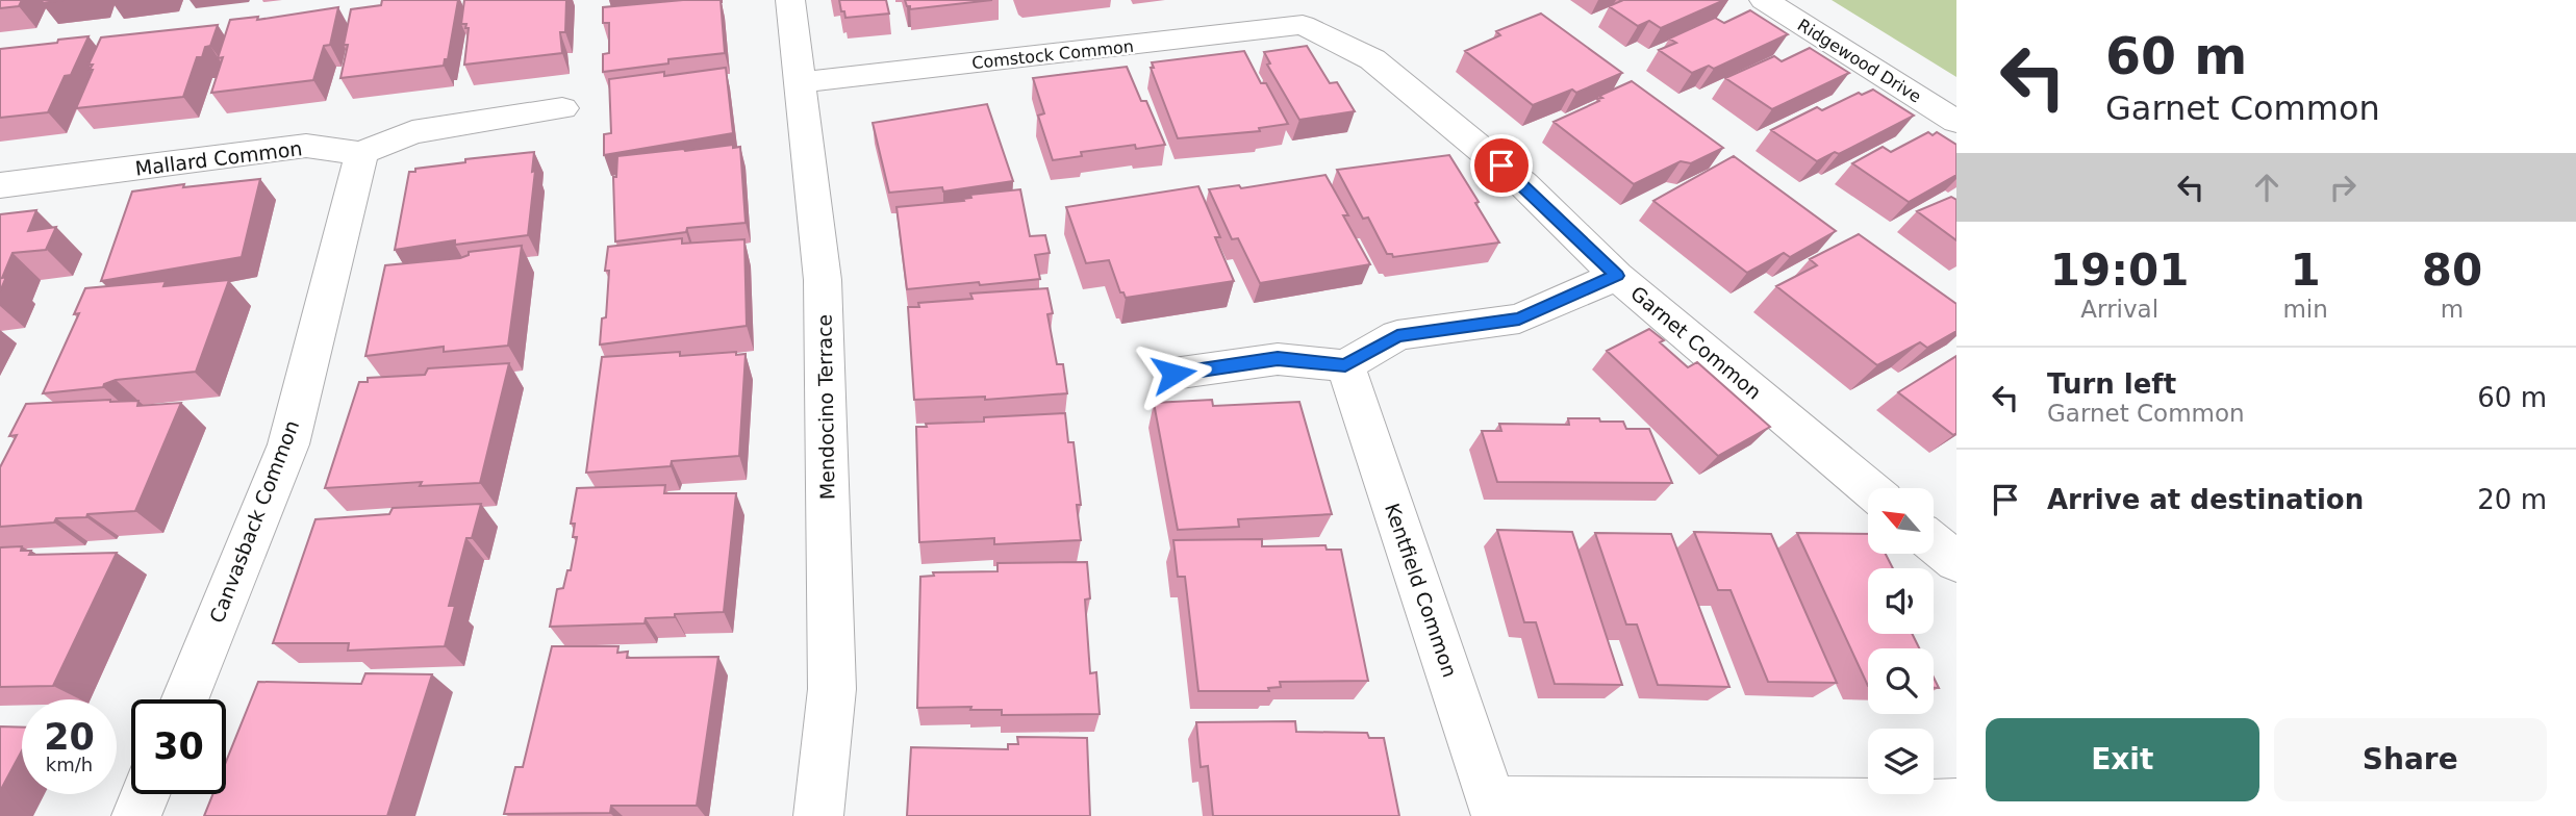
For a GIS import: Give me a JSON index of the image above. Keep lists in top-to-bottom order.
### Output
{
  "streets": {
    "street": [
      "Comstock Common",
      "Ridgewood Drive",
      "Mallard Common",
      "Garnet Common",
      "Mendocino Terrace",
      "Canvasback Common",
      "Kentfield Common"
    ]
  },
  "crossings": [
    ["Comstock Common", "Garnet Common"],
    ["Comstock Common", "Mendocino Terrace"],
    ["Mallard Common", "Canvasback Common"]
  ],
  "north": "top left",
  "page": {
    "turn": ["60 m", "Garnet Common"],
    "eta": [
      "19:01",
      "Arrival",
      "1",
      "min",
      "80",
      "m"
    ],
    "list": [
      {
        "name": "Turn left",
        "note": "Garnet Common",
        "value": "60 m"
      },
      {
        "name": "Arrive at destination",
        "value": "20 m"
      }
    ],
    "speed": "20 km/h",
    "limit": "30",
    "buttons": ["Exit", "Share"]
  }
}
